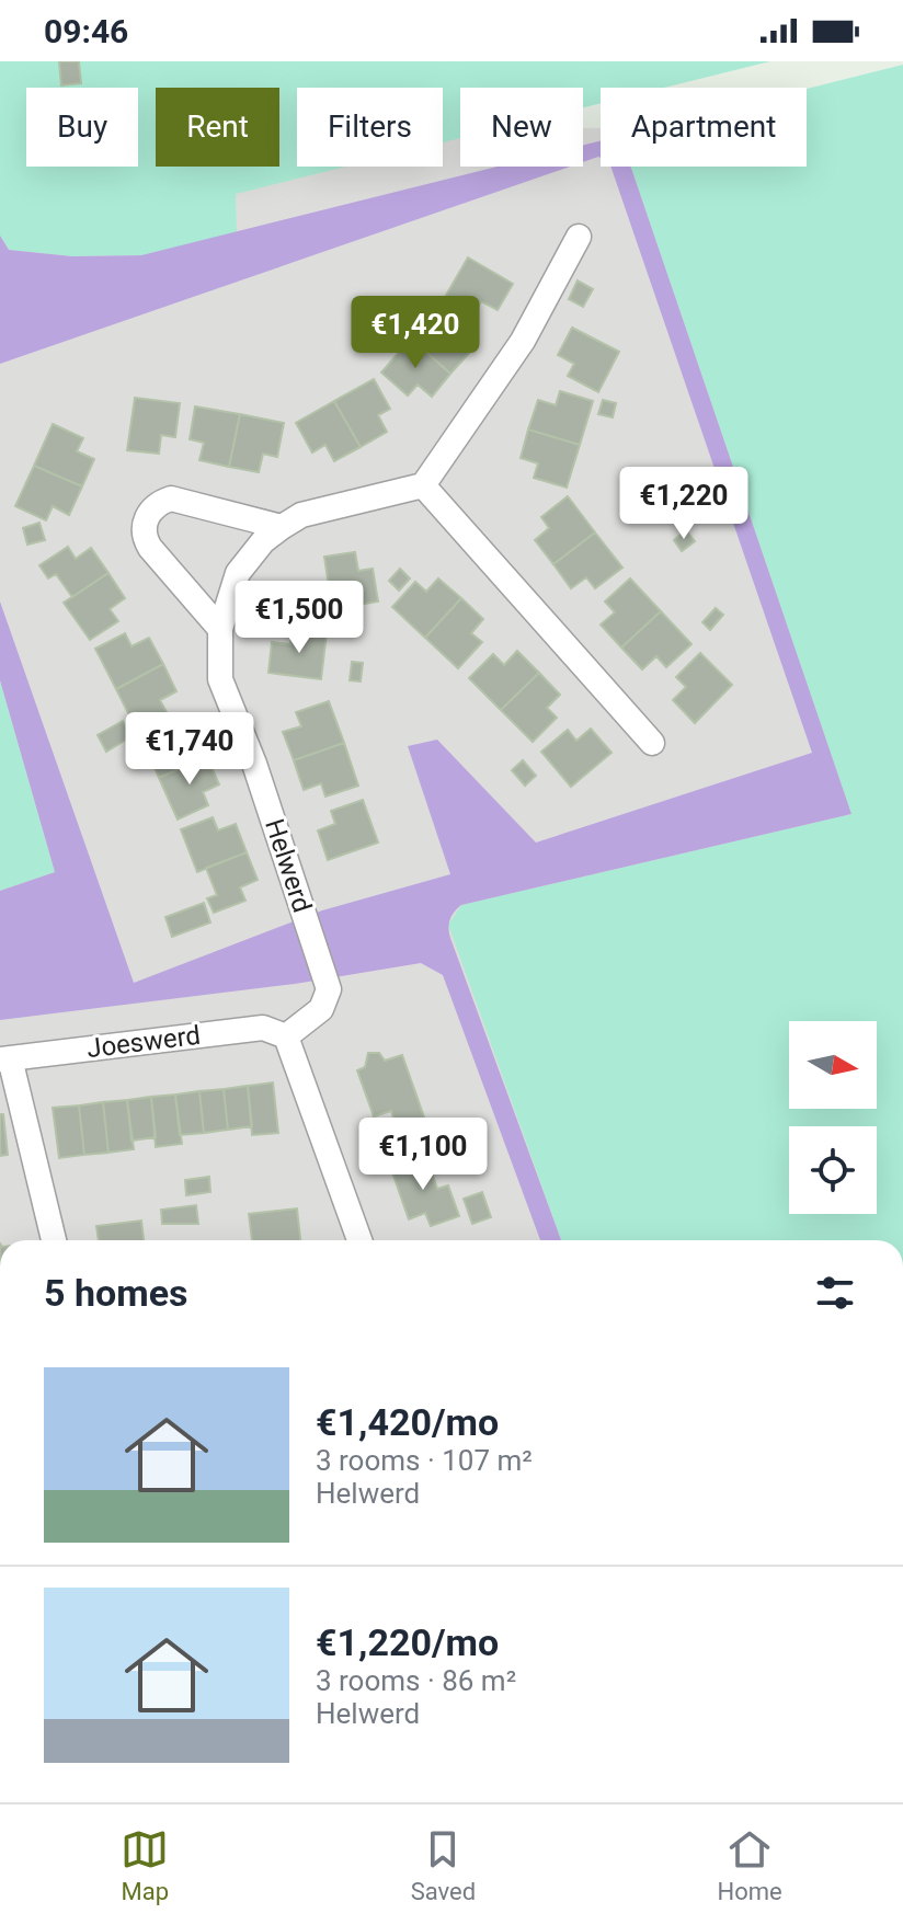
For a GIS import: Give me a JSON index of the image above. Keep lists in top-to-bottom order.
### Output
{
  "streets": {
    "street": ["Helwerd", "Joeswerd"]
  },
  "crossings": [
    ["Helwerd", "Joeswerd"]
  ],
  "north": "right",
  "page": {
    "status": "09:46",
    "chip": [
      "Buy",
      "Rent",
      "Filters",
      "New",
      "Apartment"
    ],
    "price": [
      "€1,420",
      "€1,220",
      "€1,500",
      "€1,740",
      "€1,100"
    ],
    "heading": "5 homes",
    "list": [
      {
        "name": "€1,420/mo",
        "note": "3 rooms · 107 m² · Helwerd"
      },
      {
        "name": "€1,220/mo",
        "note": "3 rooms · 86 m² · Helwerd"
      }
    ],
    "tabs": ["Map", "Saved", "Home"]
  }
}
